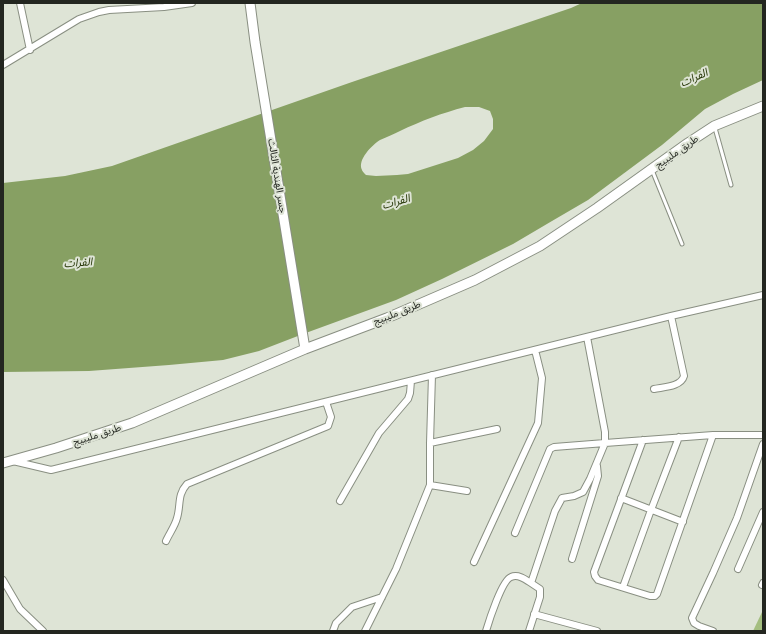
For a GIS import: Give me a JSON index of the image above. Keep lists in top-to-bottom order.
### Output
{
  "streets": {
    "street": ["طريق مليبيج", "جسر الهندية الثالث"]
  },
  "crossings": [
    ["طريق مليبيج", "جسر الهندية الثالث"]
  ],
  "water": ["الفرات"]
}
